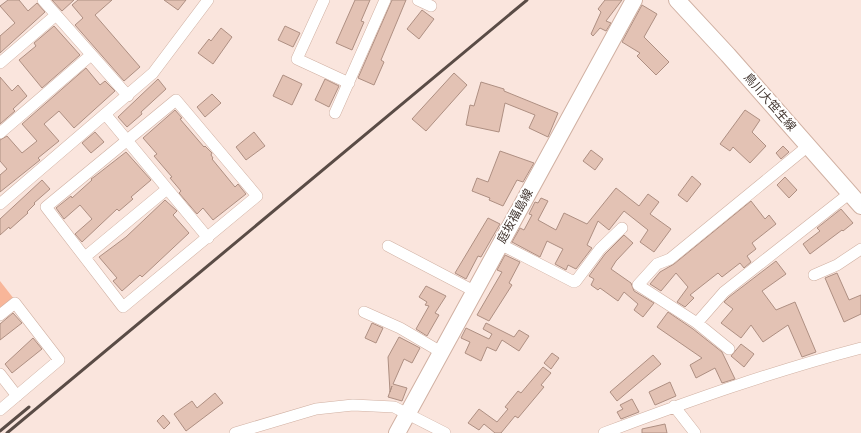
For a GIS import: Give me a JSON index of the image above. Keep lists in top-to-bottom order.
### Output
{
  "streets": {
    "main road": ["鳥川大笹生線", "庭坂福島線"]
  }
}
